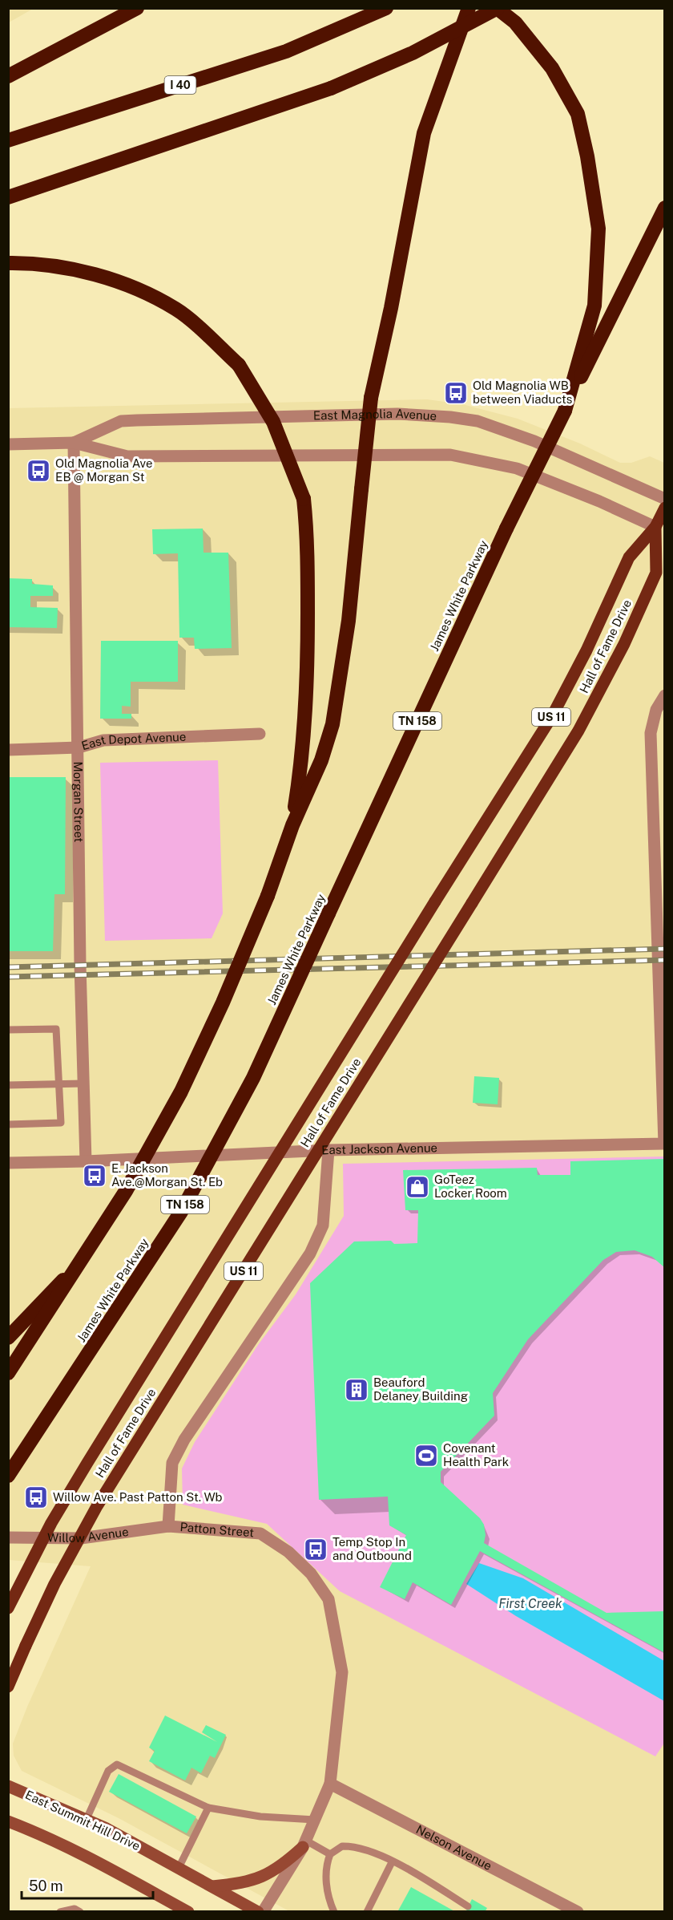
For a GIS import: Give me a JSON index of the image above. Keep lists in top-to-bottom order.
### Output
{
  "streets": {
    "highway": ["I 40", "James White Parkway", "TN 158"],
    "main road": ["Hall of Fame Drive", "US 11", "East Summit Hill Drive"],
    "street": [
      "East Magnolia Avenue",
      "East Depot Avenue",
      "Morgan Street",
      "East Jackson Avenue",
      "Patton Street",
      "Willow Avenue",
      "Nelson Avenue"
    ]
  },
  "crossings": [
    ["East Magnolia Avenue", "Hall of Fame Drive"],
    ["East Magnolia Avenue", "Morgan Street"],
    ["East Depot Avenue", "Morgan Street"],
    ["Morgan Street", "East Jackson Avenue"],
    ["East Jackson Avenue", "Patton Street"],
    ["Patton Street", "Willow Avenue"],
    ["Patton Street", "Nelson Avenue"]
  ],
  "water": ["First Creek"],
  "places": {
    "bus stop": [
      "Old Magnolia WB between Viaducts",
      "Old Magnolia Ave EB @ Morgan St",
      "E. Jackson Ave.@Morgan St. Eb",
      "Willow Ave. Past Patton St. Wb",
      "Temp Stop In and Outbound"
    ],
    "shop": ["GoTeez Locker Room"],
    "building": ["Beauford Delaney Building"],
    "sports": ["Covenant Health Park"]
  },
  "scale_bar": "50 m"
}
